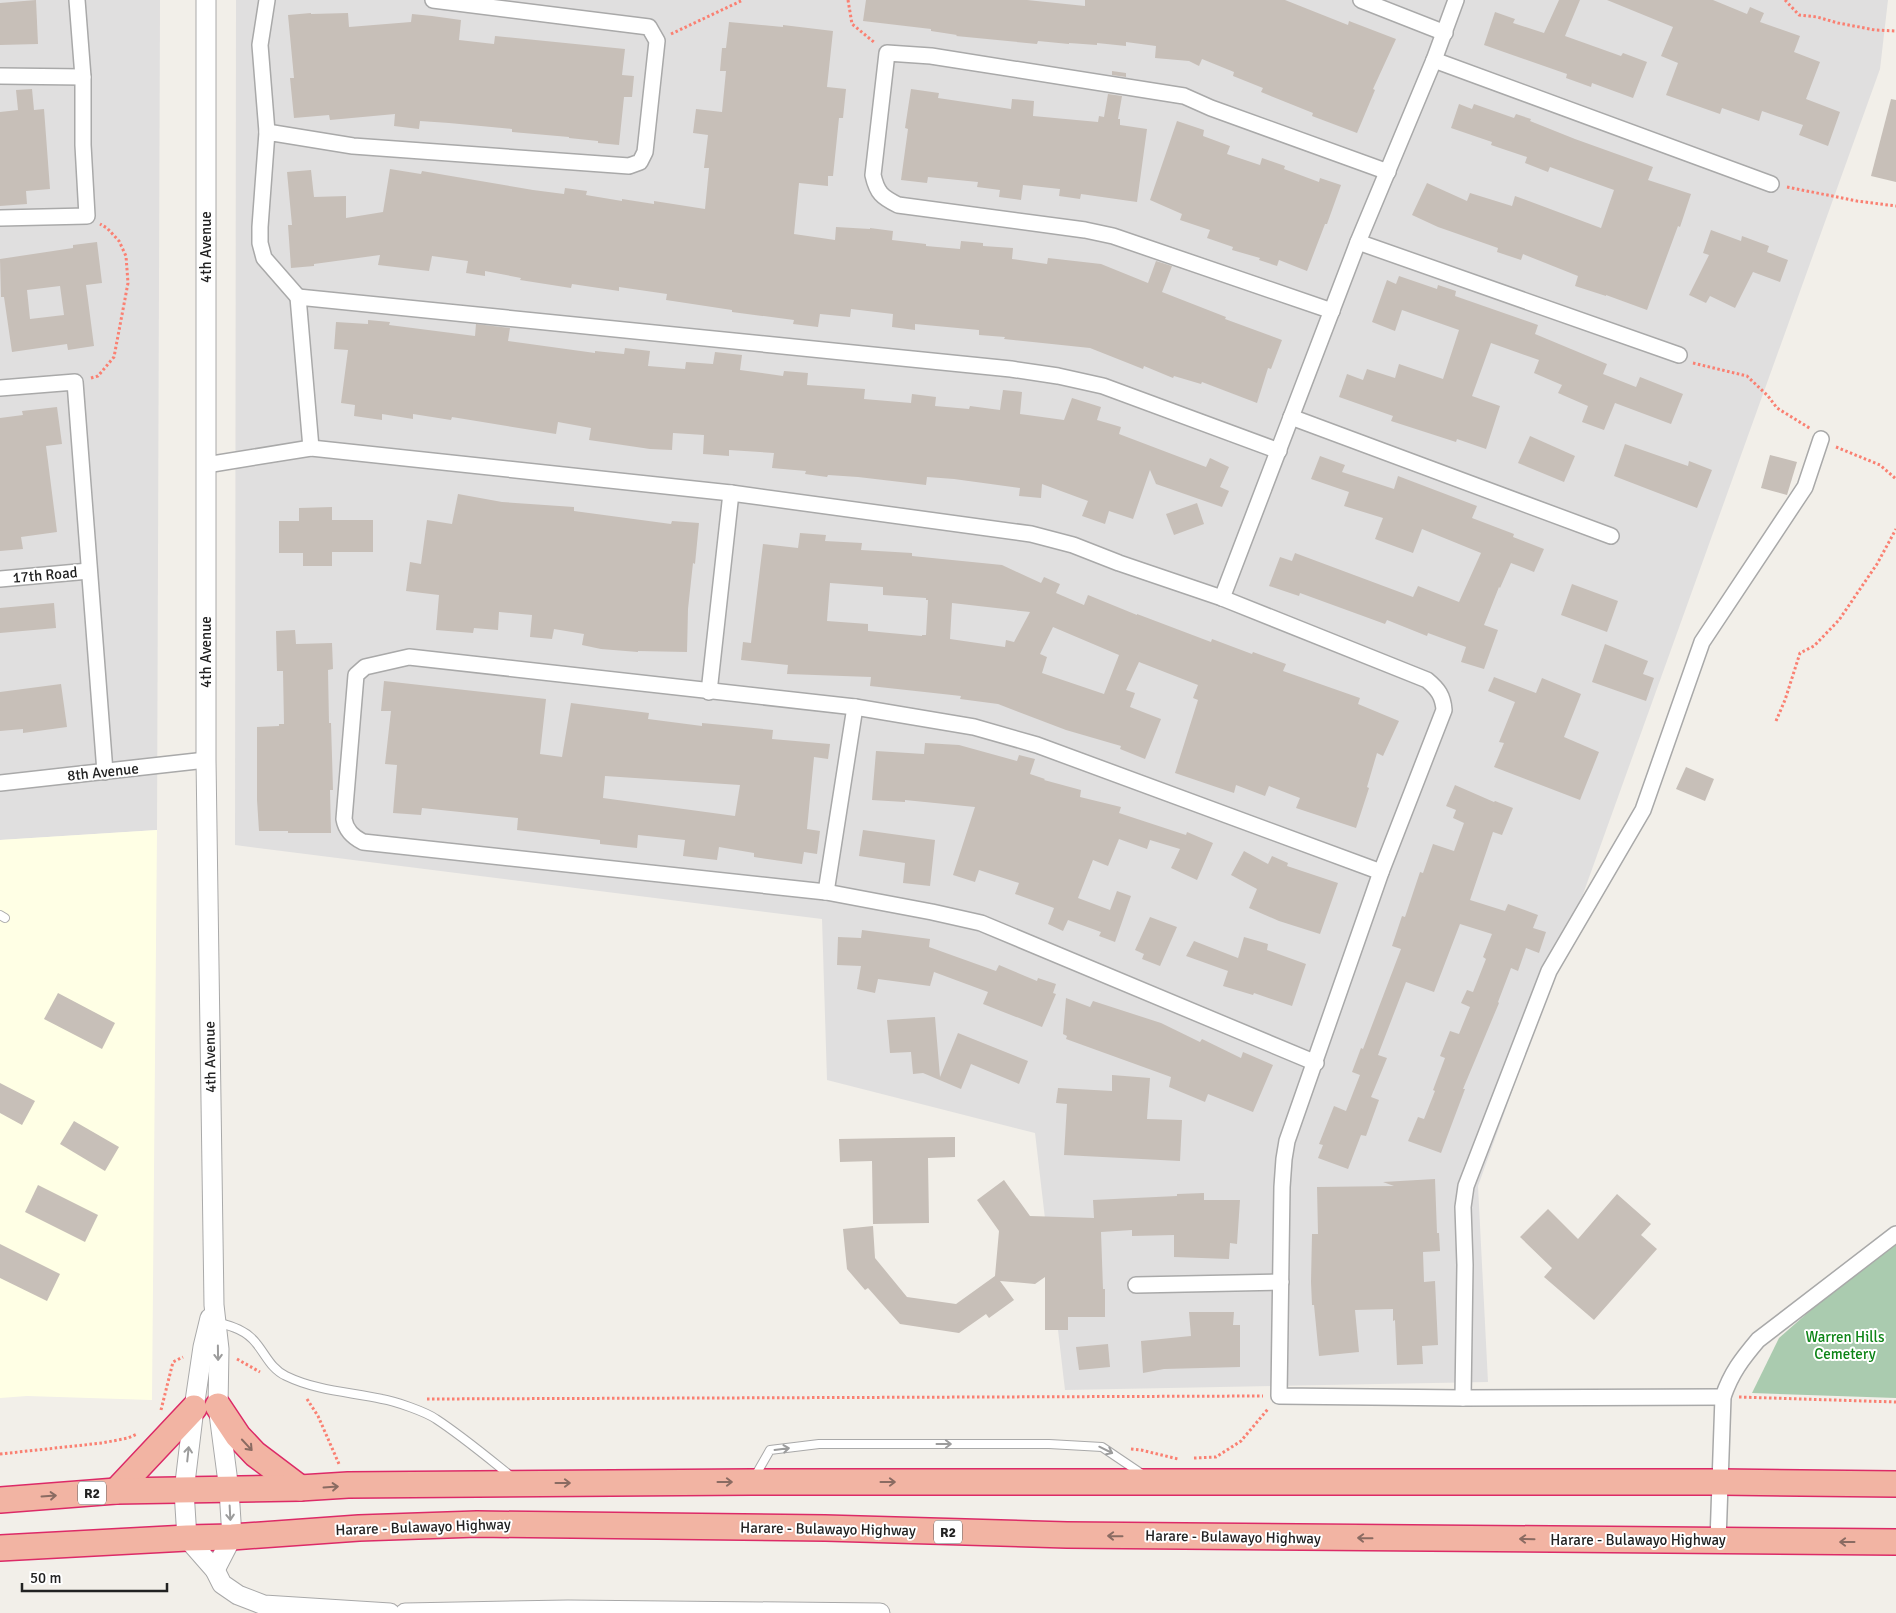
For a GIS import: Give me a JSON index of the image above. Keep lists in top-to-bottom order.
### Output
{
  "streets": {
    "highway": ["R2", "Harare - Bulawayo Highway"],
    "street": ["4th Avenue", "17th Road", "8th Avenue"]
  },
  "crossings": [
    ["4th Avenue", "8th Avenue"]
  ],
  "parks": ["Warren Hills Cemetery"],
  "scale_bar": "50 m"
}
